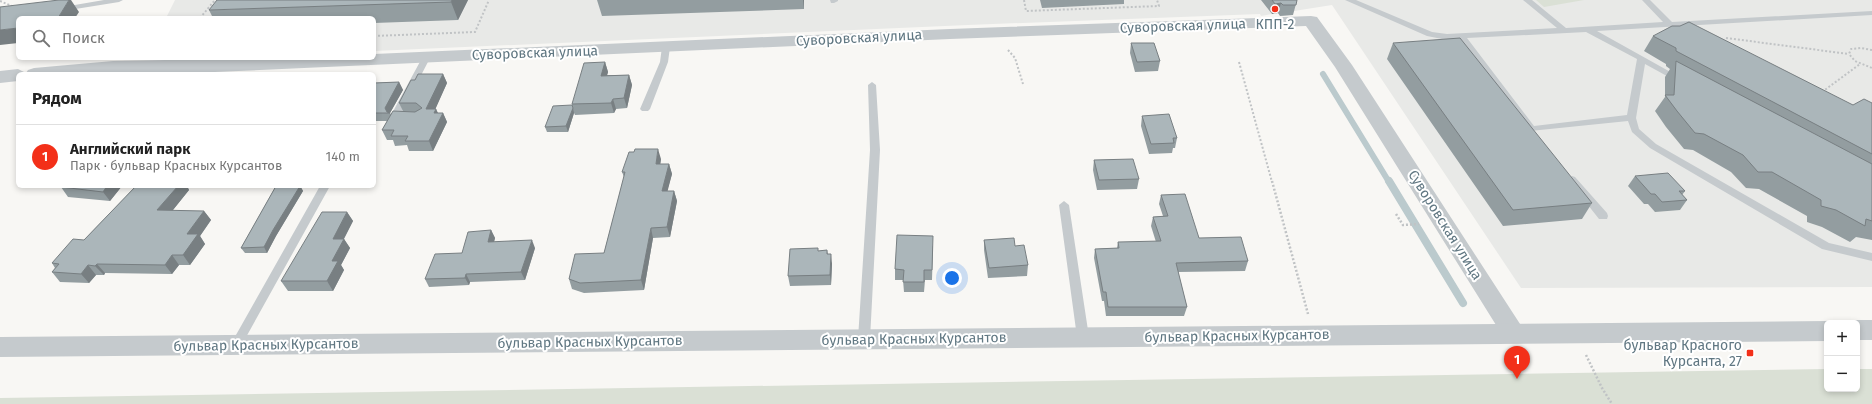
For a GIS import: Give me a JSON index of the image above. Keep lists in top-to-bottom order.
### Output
{
  "streets": {
    "street": ["Суворовская улица", "бульвар Красных Курсантов"]
  },
  "crossings": [
    ["Суворовская улица", "бульвар Красных Курсантов"]
  ],
  "places": {
    "other": ["КПП-2"],
    "transit": ["бульвар Красного Курсанта, 27"]
  },
  "page": {
    "search": "Поиск",
    "heading": "Рядом",
    "list": [
      {
        "mark": "1",
        "name": "Английский парк",
        "note": "Парк · бульвар Красных Курсантов",
        "value": "140 m"
      }
    ],
    "map_buttons": ["+", "−"],
    "pins": "1"
  }
}
